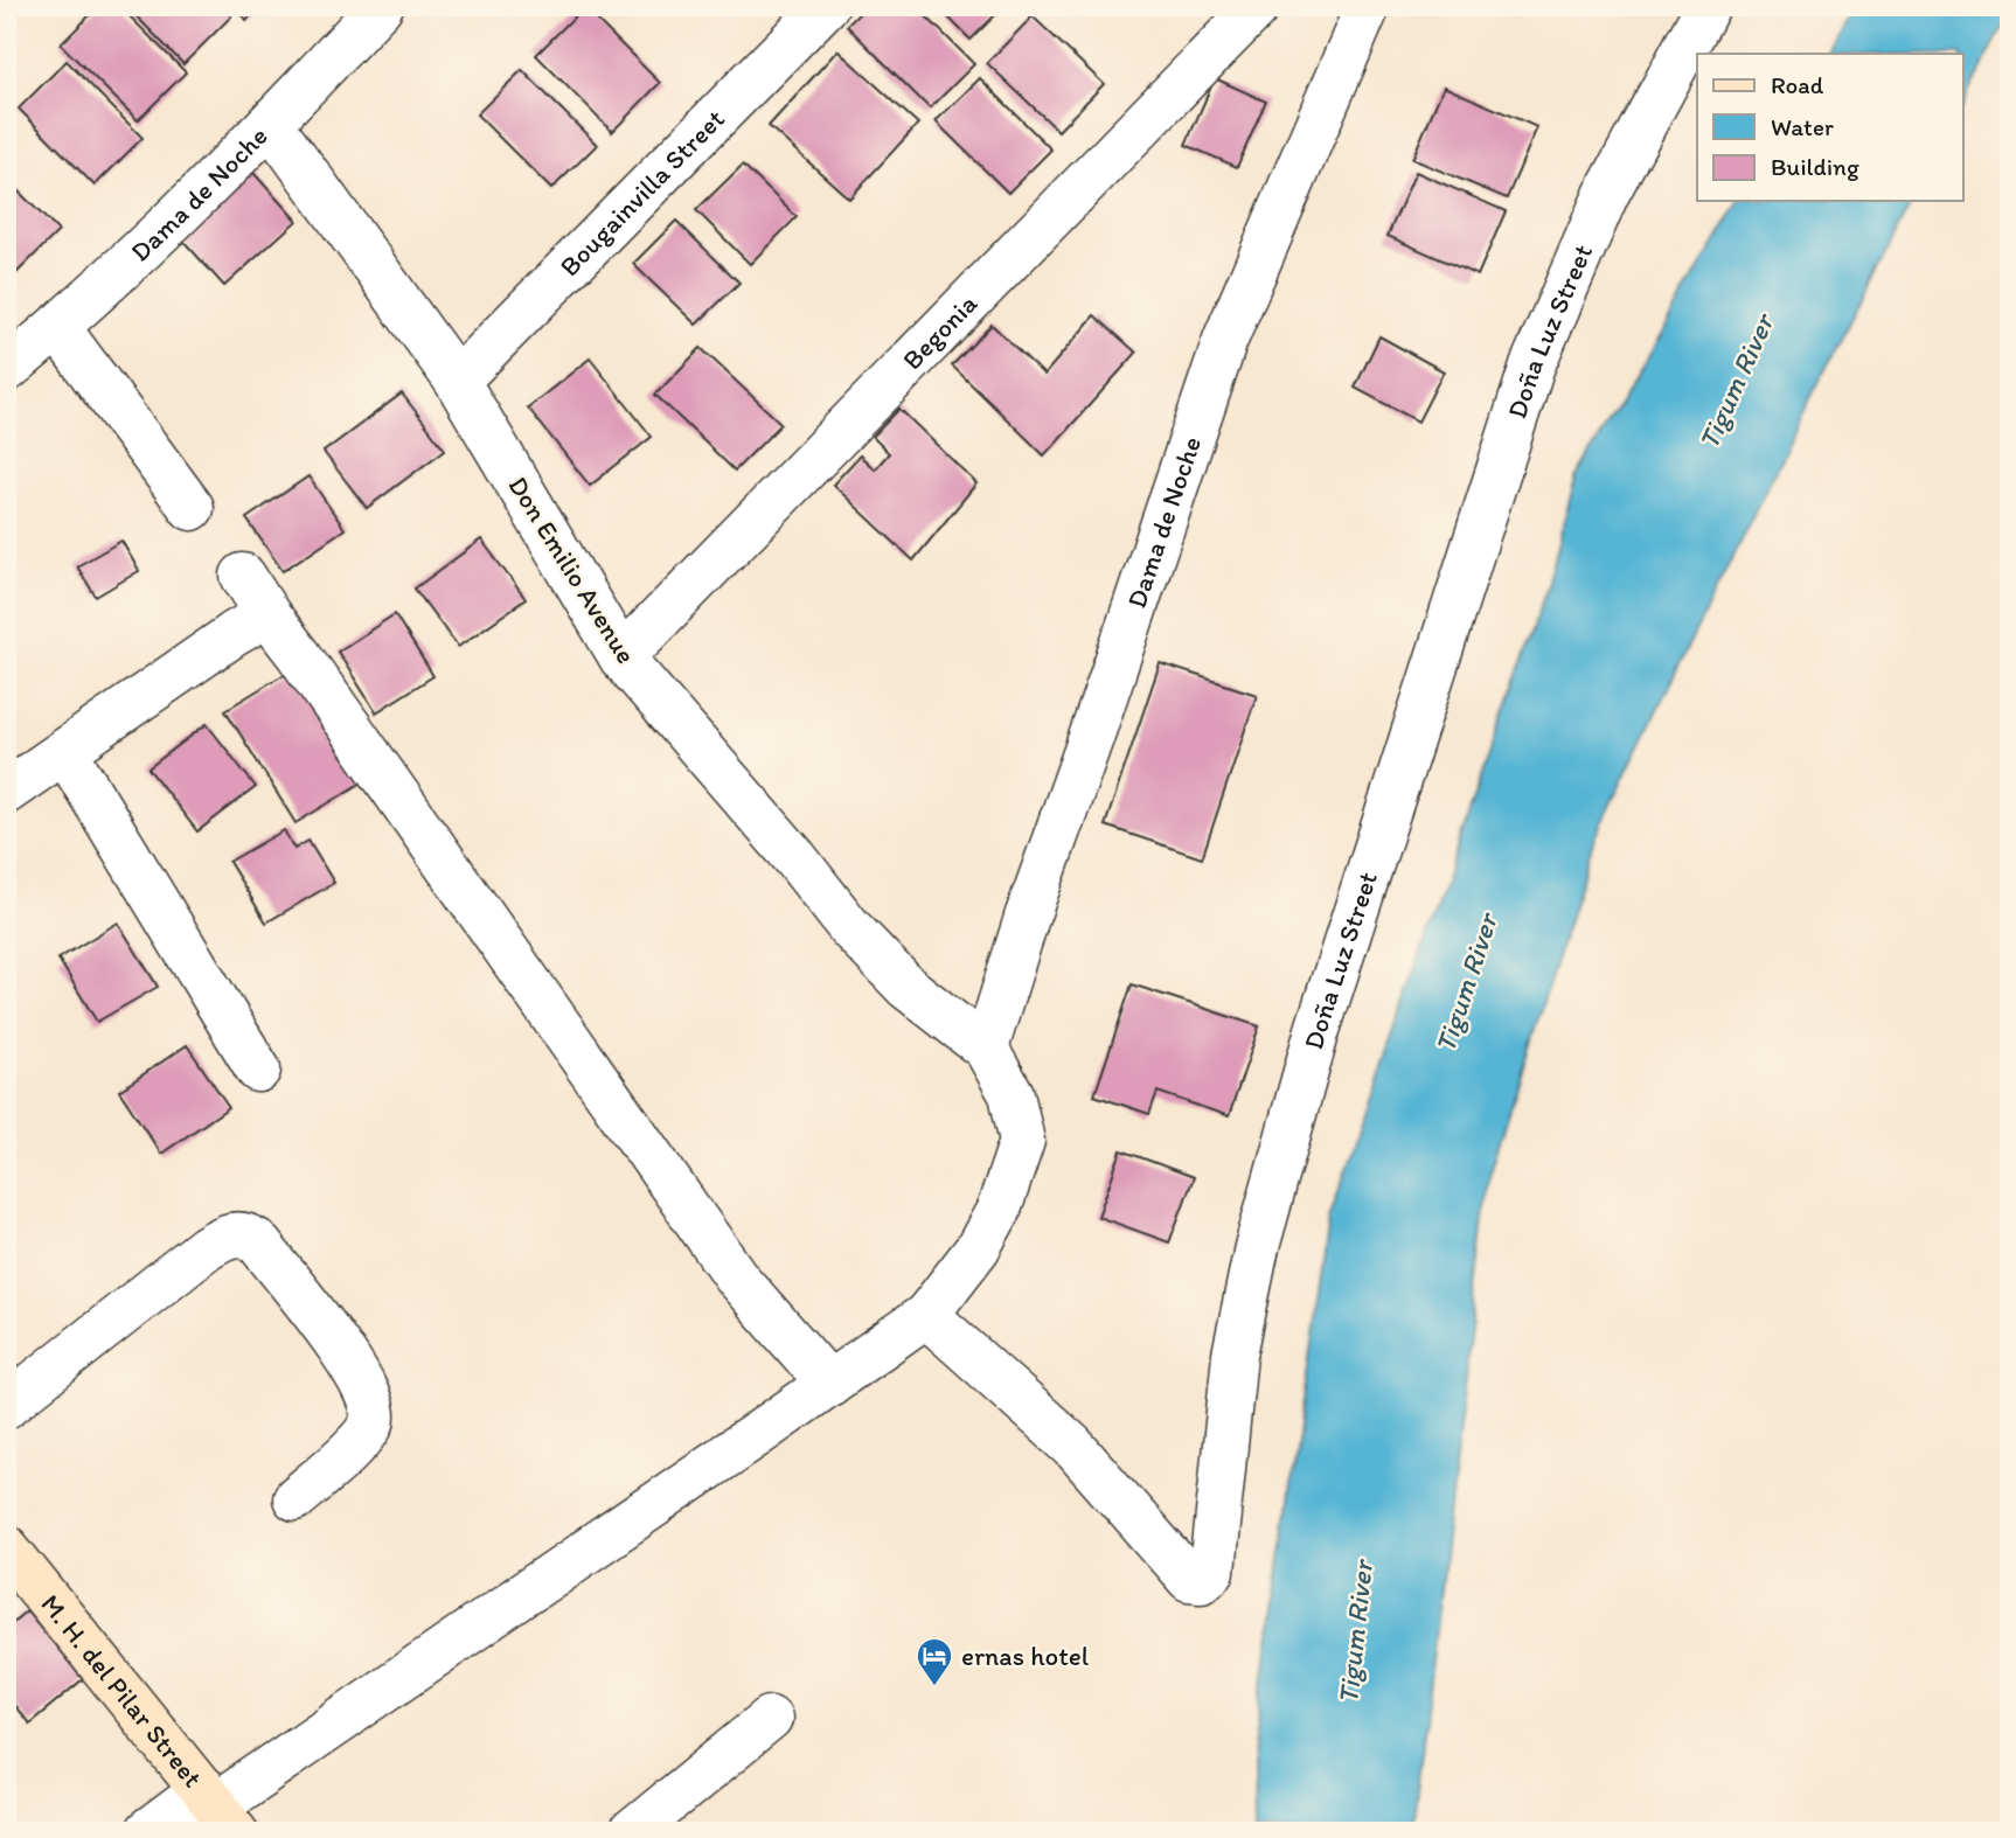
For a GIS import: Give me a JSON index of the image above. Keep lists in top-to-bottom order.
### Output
{
  "streets": {
    "street": [
      "Dama de Noche",
      "Bougainvilla Street",
      "Begonia",
      "Doña Luz Street",
      "Don Emilio Avenue",
      "M. H. del Pilar Street"
    ]
  },
  "crossings": [
    ["Dama de Noche", "Don Emilio Avenue"],
    ["Bougainvilla Street", "Don Emilio Avenue"],
    ["Begonia", "Don Emilio Avenue"]
  ],
  "water": ["Tigum River"],
  "places": {
    "hotel": ["ernas hotel"]
  },
  "legend": ["Road", "Water", "Building"]
}
